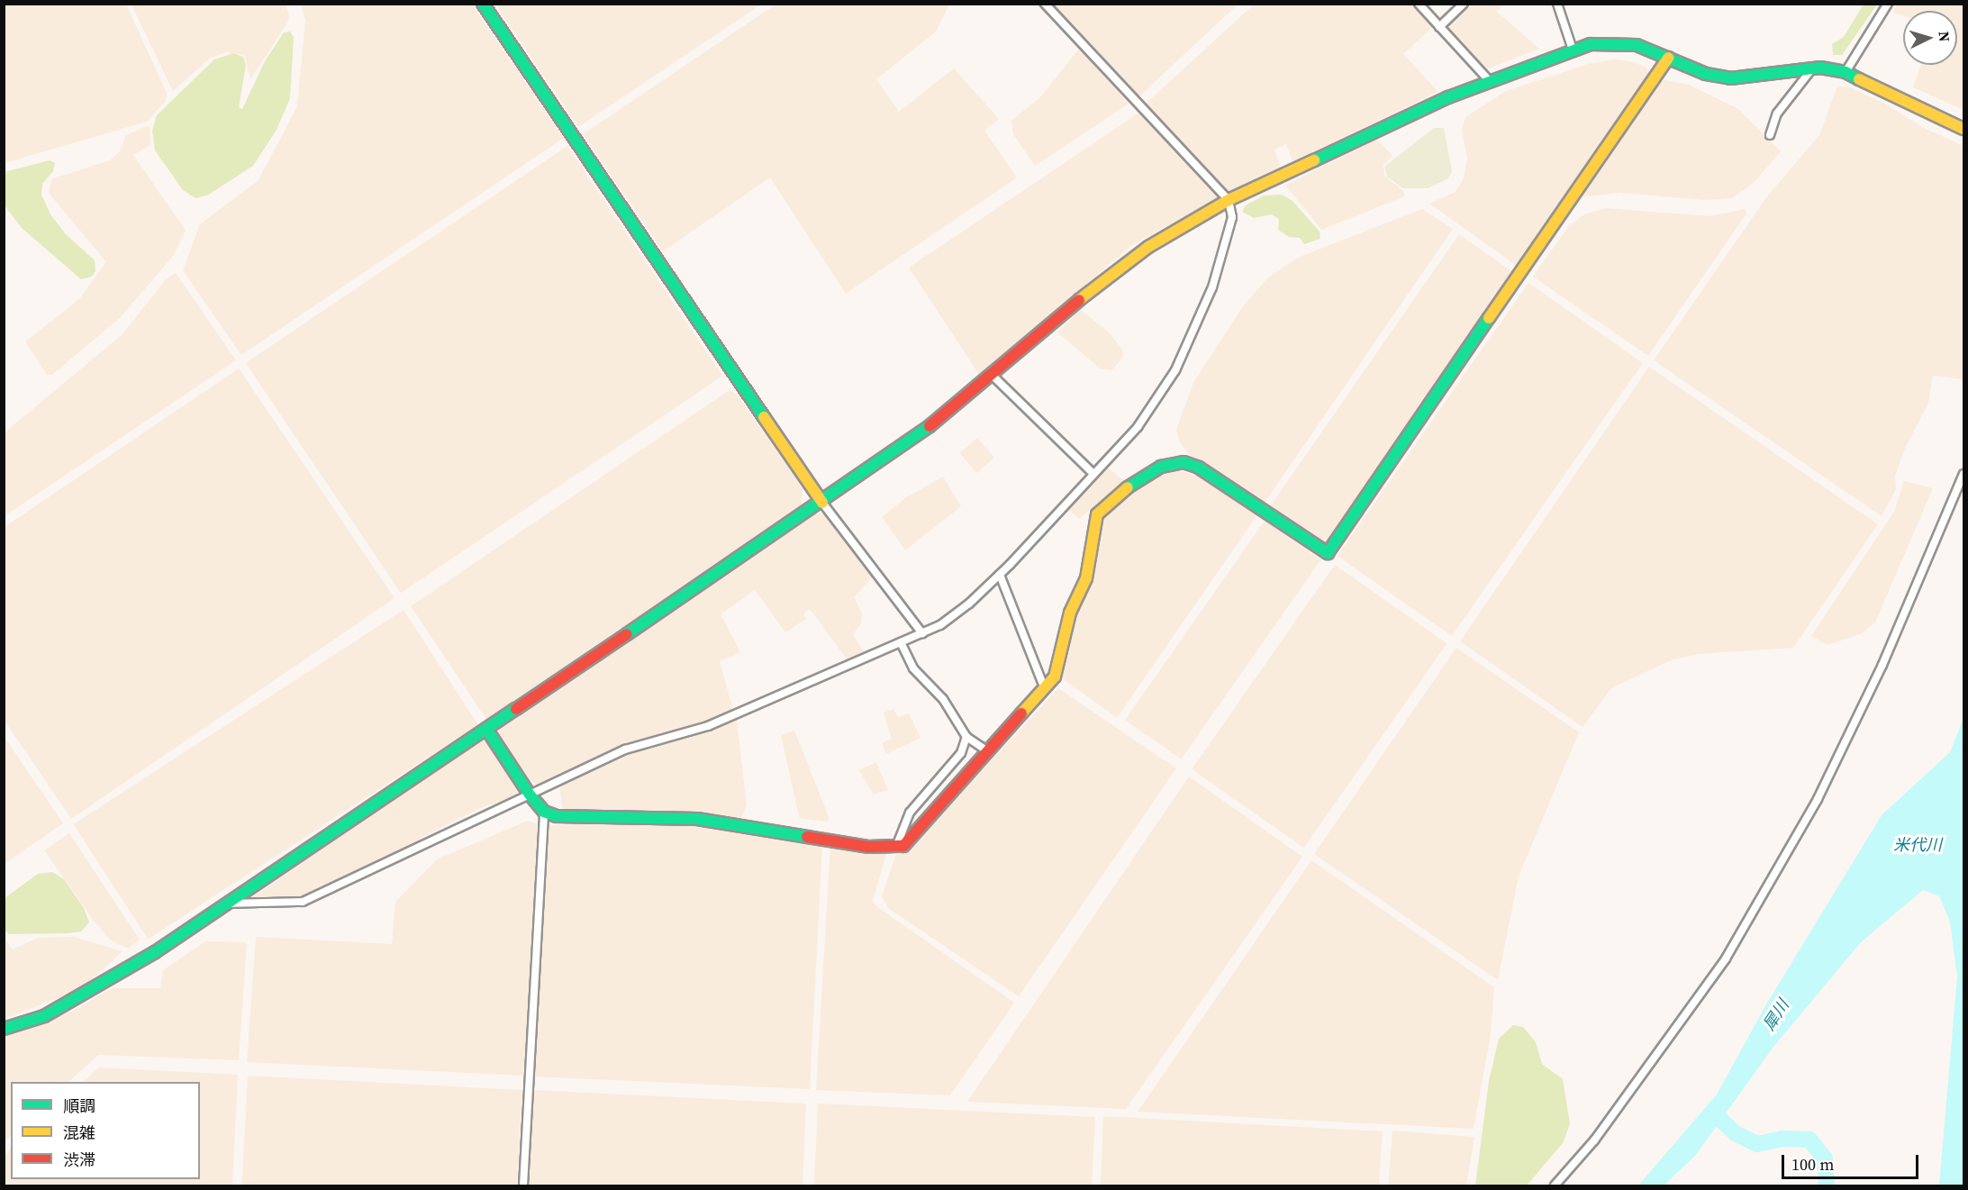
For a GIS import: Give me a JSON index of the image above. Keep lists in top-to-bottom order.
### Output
{
  "water": ["米代川", "犀川"],
  "legend": ["順調", "混雑", "渋滞"],
  "scale_bar": "100 m",
  "north": "right"
}
